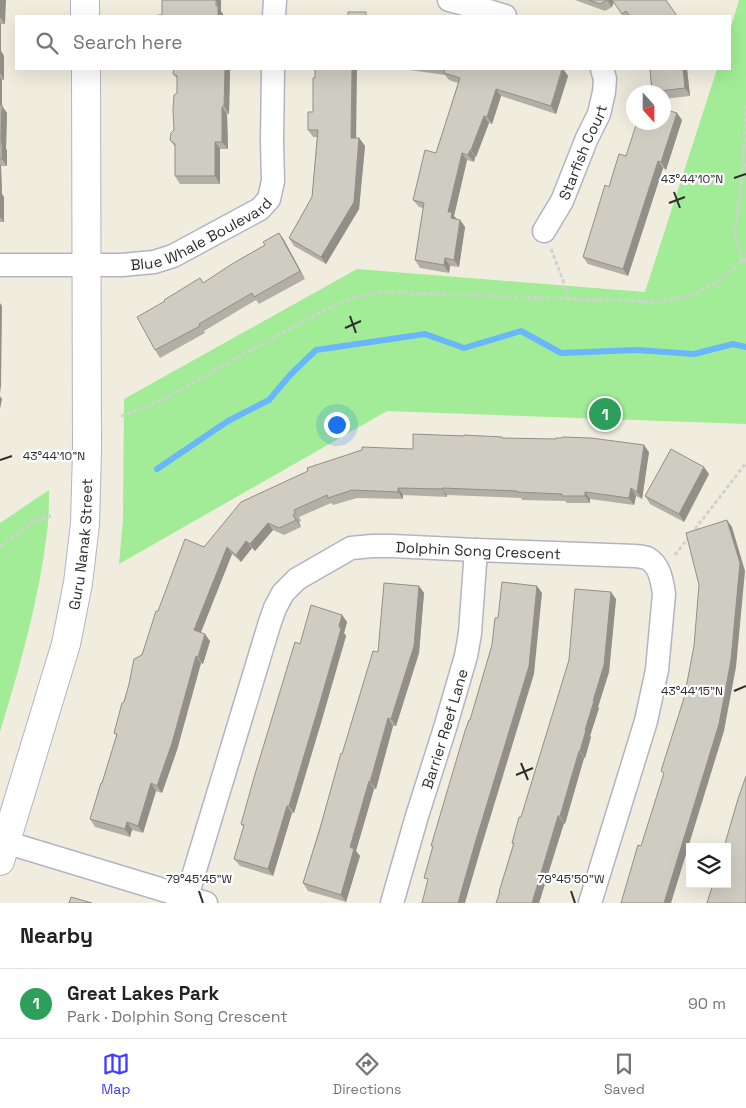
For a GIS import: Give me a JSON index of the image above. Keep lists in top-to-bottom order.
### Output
{
  "streets": {
    "street": [
      "Starfish Court",
      "Blue Whale Boulevard",
      "Guru Nanak Street",
      "Dolphin Song Crescent",
      "Barrier Reef Lane"
    ]
  },
  "crossings": [
    ["Blue Whale Boulevard", "Guru Nanak Street"],
    ["Dolphin Song Crescent", "Barrier Reef Lane"]
  ],
  "north": "bottom",
  "page": {
    "search": "Search here",
    "pins": "1",
    "heading": "Nearby",
    "list": [
      {
        "mark": "1",
        "name": "Great Lakes Park",
        "note": "Park · Dolphin Song Crescent",
        "value": "90 m"
      }
    ],
    "nav": ["Map", "Directions", "Saved"]
  },
  "coordinates": [
    "43°44'10\"N",
    "43°44'15\"N",
    "79°45'45\"W",
    "79°45'50\"W"
  ]
}
